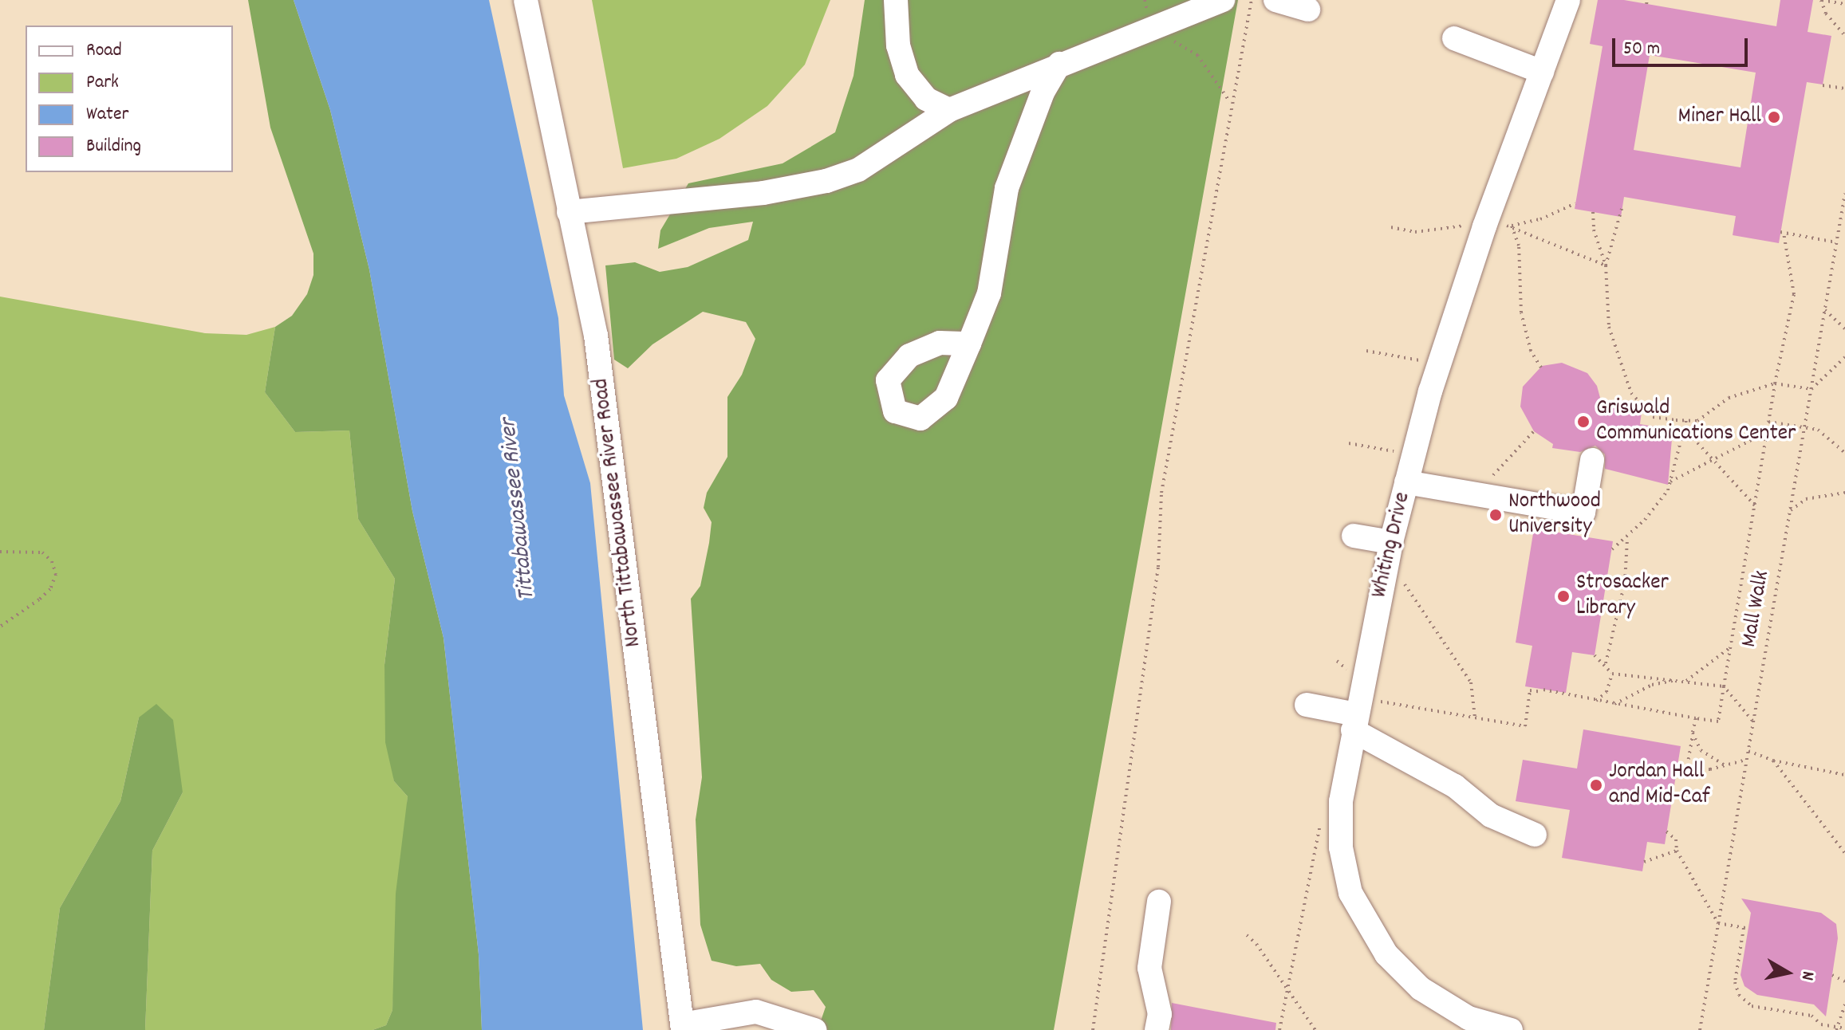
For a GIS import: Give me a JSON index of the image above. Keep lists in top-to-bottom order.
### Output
{
  "streets": {
    "street": ["North Tittabawassee River Road", "Whiting Drive"],
    "path": ["Mall Walk"]
  },
  "water": ["Tittabawassee River"],
  "places": [
    "Miner Hall",
    "Griswald Communications Center",
    "Northwood University",
    "Strosacker Library",
    "Jordan Hall and Mid-Caf"
  ],
  "legend": [
    "Road",
    "Park",
    "Water",
    "Building"
  ],
  "scale_bar": "50 m",
  "north": "right"
}
